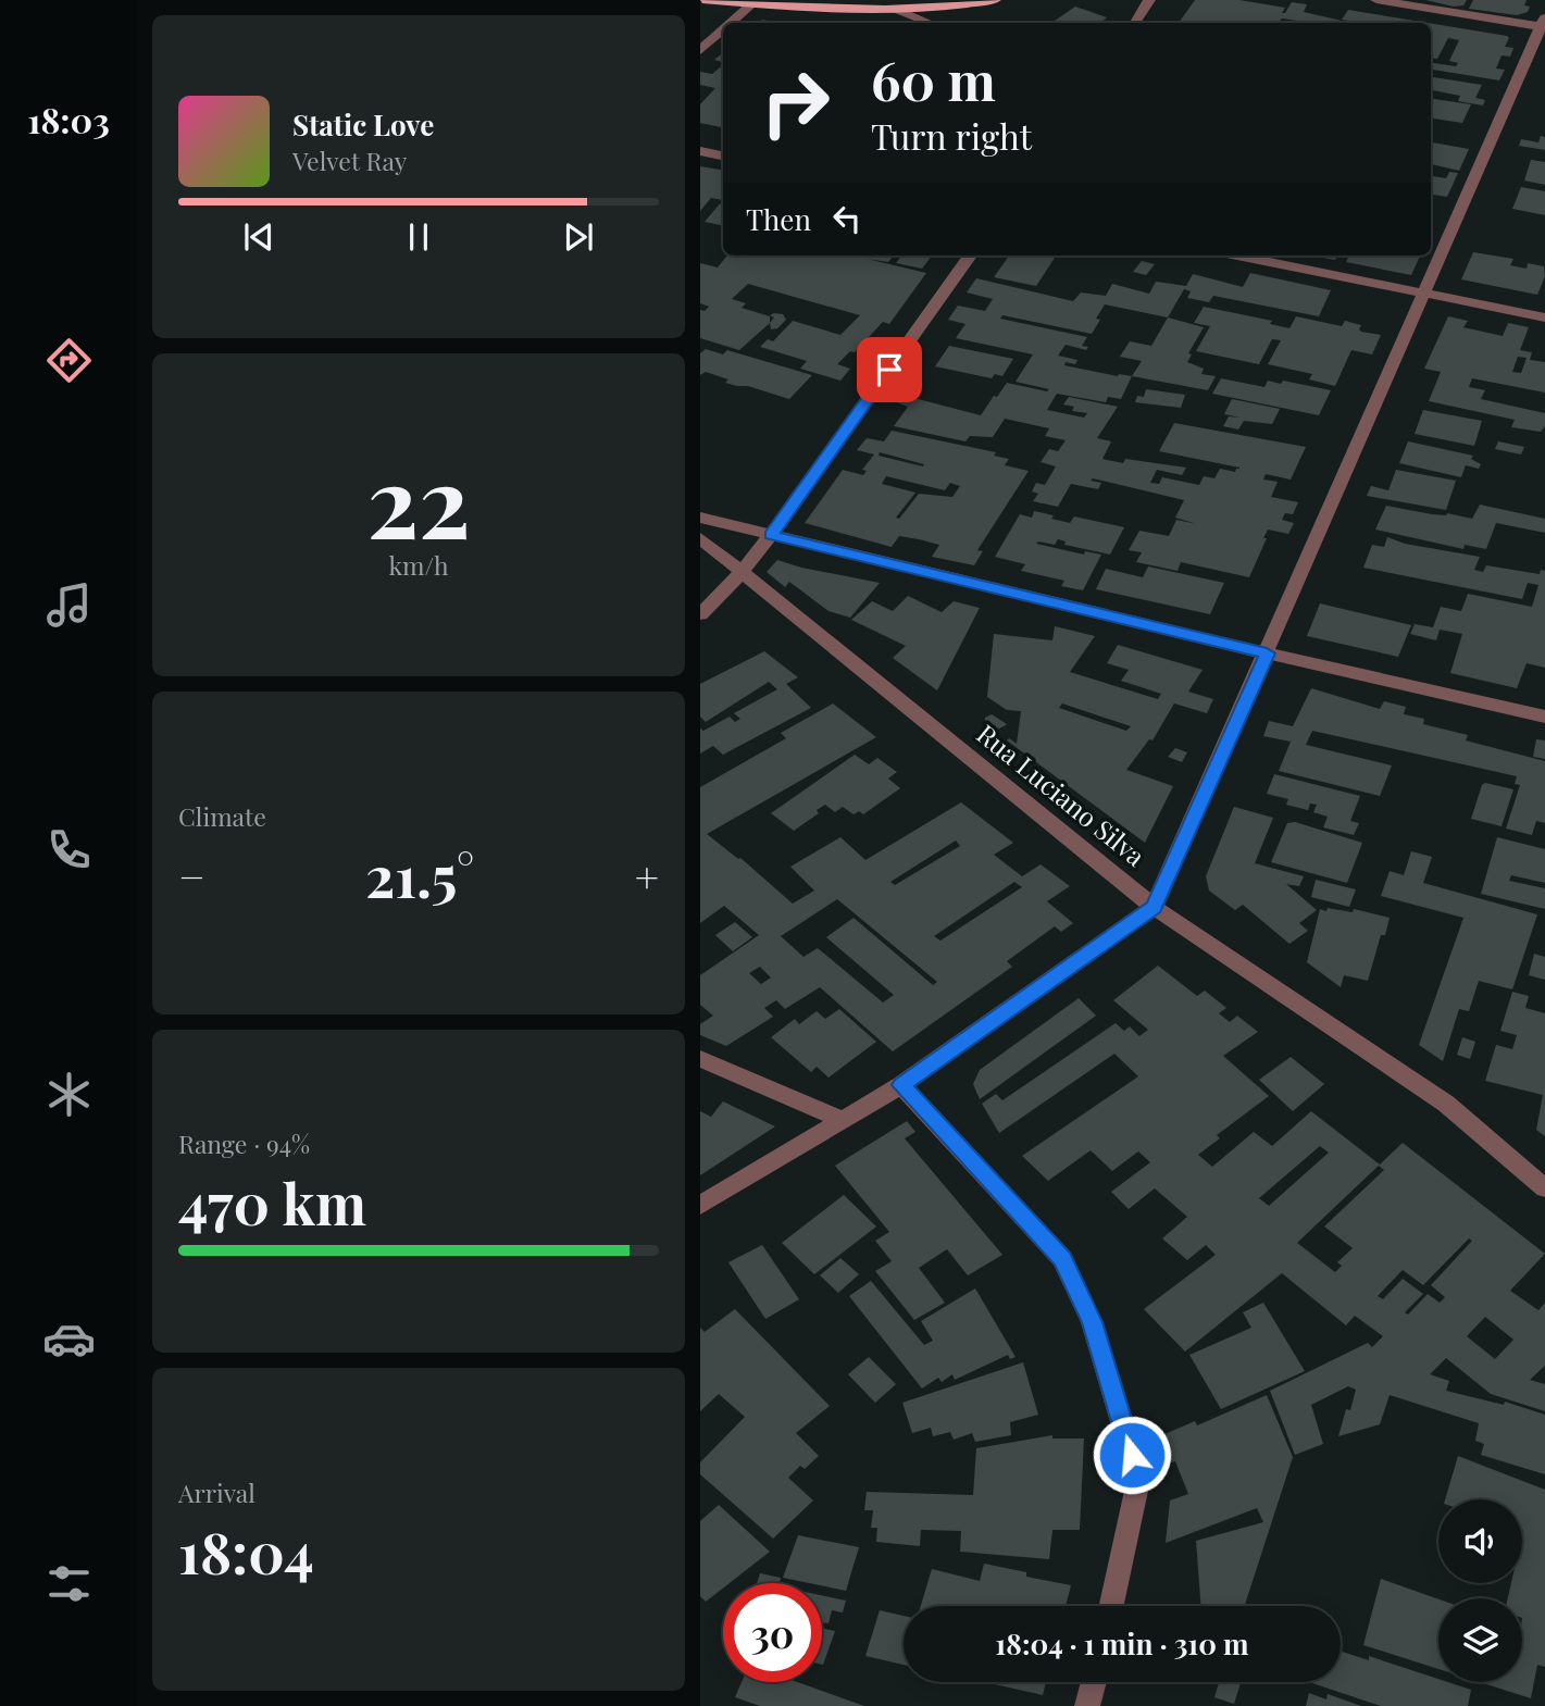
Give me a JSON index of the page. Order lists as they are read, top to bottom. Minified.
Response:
{"streets":{"street":["Rua Luciano Silva"]},"page":{"tabs":"18:03","turn":["60 m","Turn right"],"song":["Static Love","Velvet Ray"],"then":"Then","tile":[["22","km/h"],"Climate",["Range · 94%","470 km"],["Arrival","18:04"]],"heat":["−","21.5°","+"],"limit":"30","trip":"18:04 · 1 min · 310 m"}}
